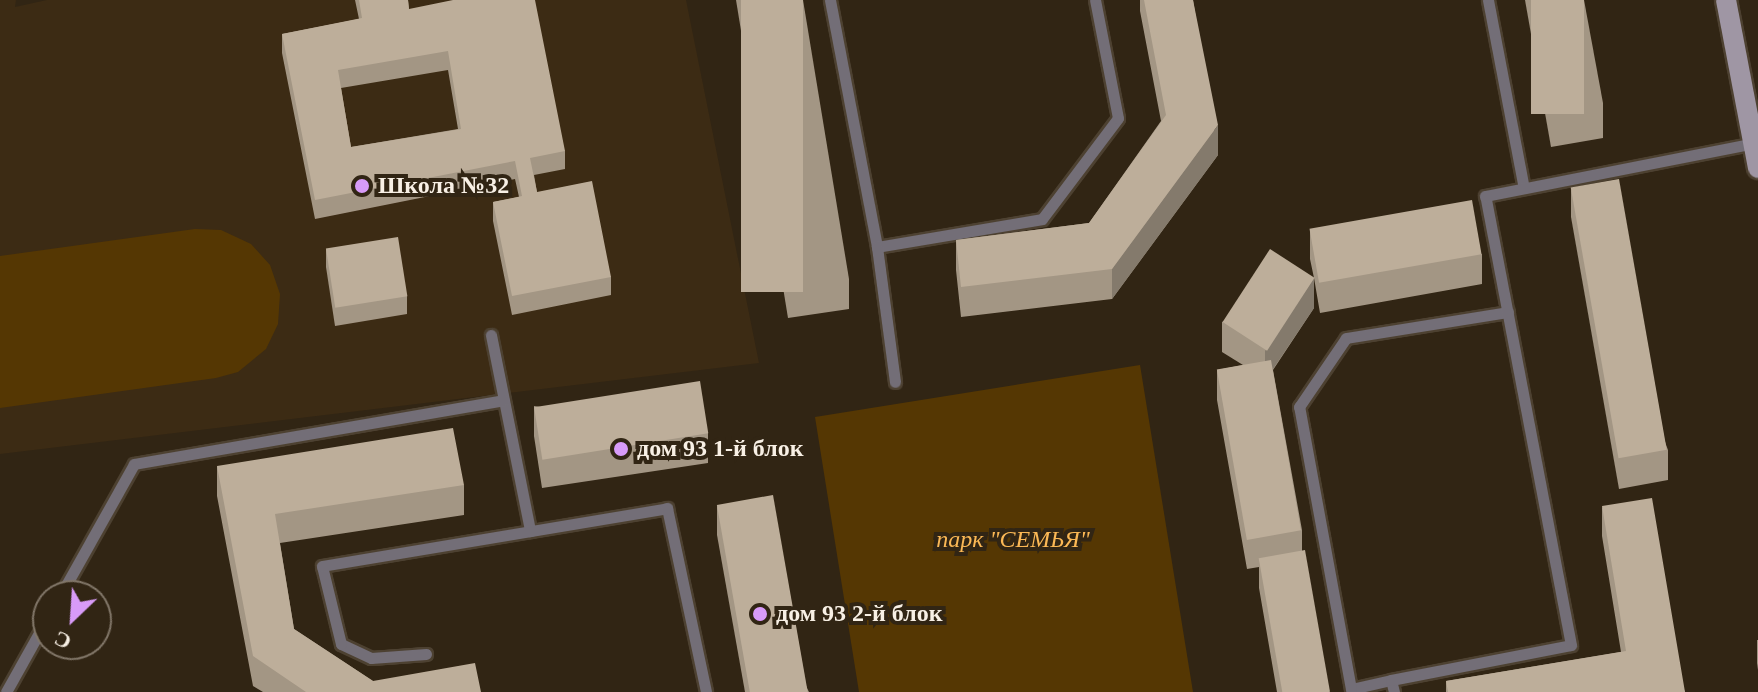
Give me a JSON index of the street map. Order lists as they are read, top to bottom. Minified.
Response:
{"parks":["парк \"СЕМЬЯ\""],"places":["Школа №32","дом 93 1-й блок","дом 93 2-й блок"],"north":"bottom left"}
